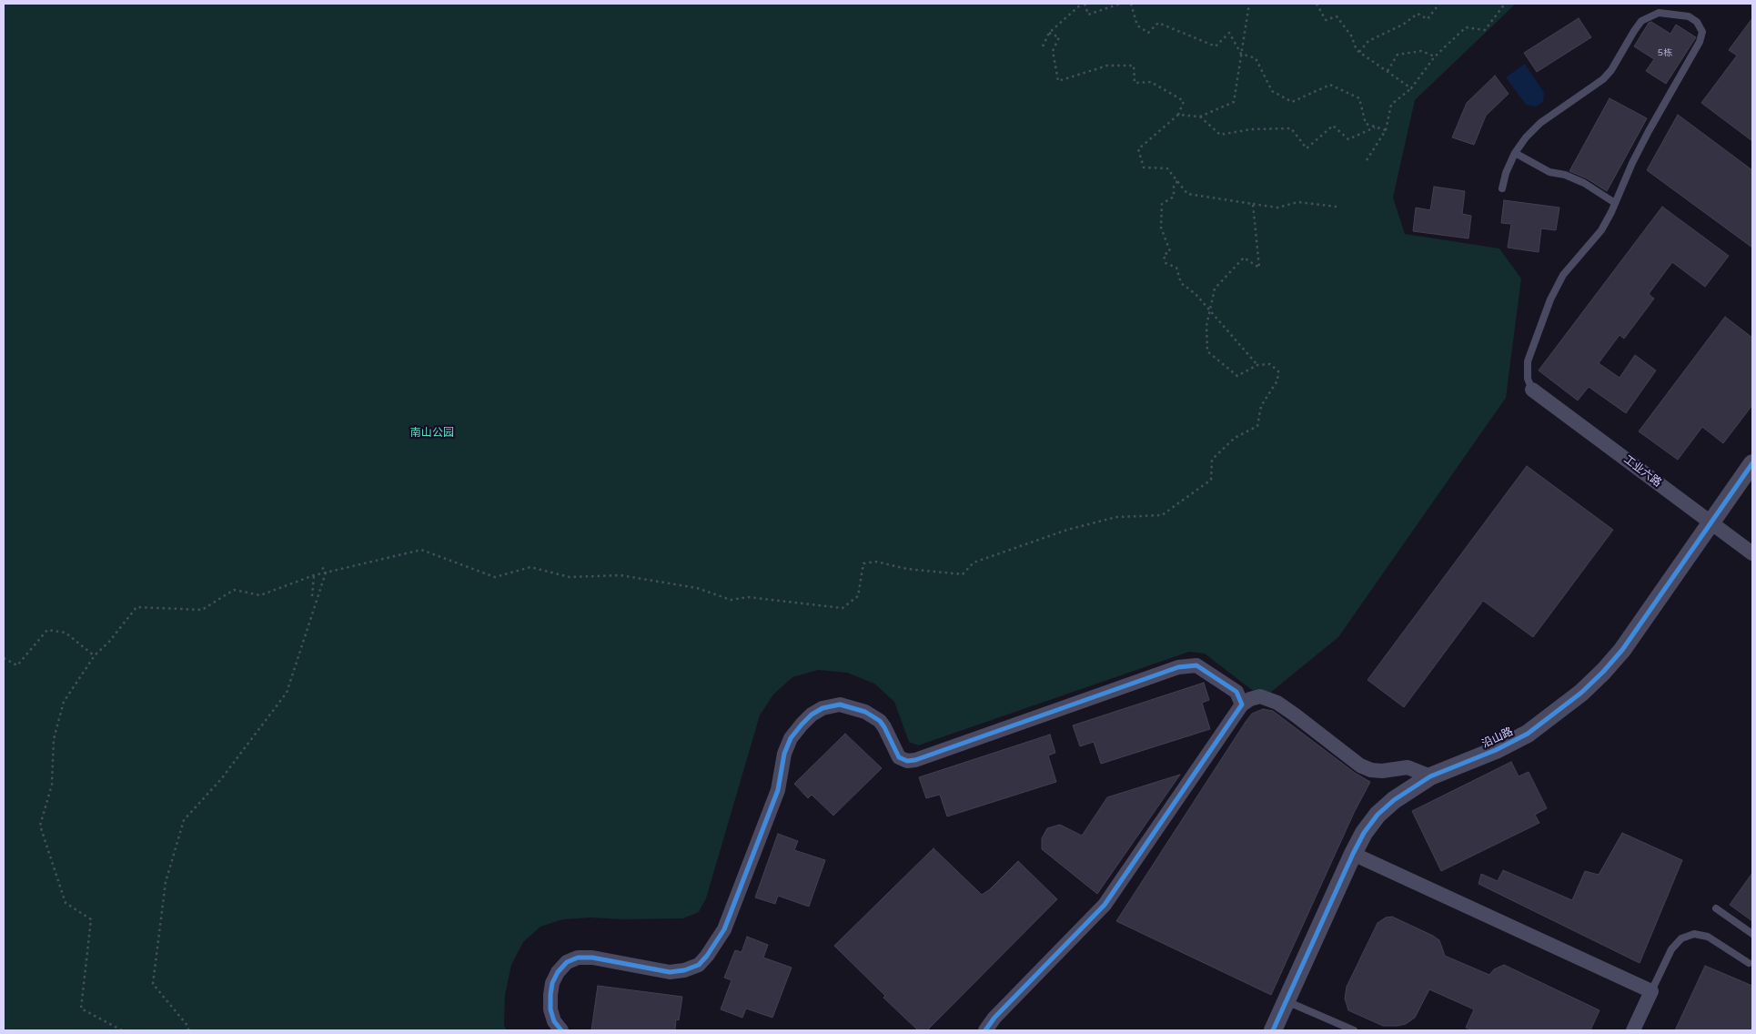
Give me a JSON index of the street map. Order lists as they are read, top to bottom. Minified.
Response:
{"streets":{"street":["工业六路","沿山路"]},"crossings":[["工业六路","沿山路"]],"parks":["南山公园"],"house_numbers":["5栋"]}
